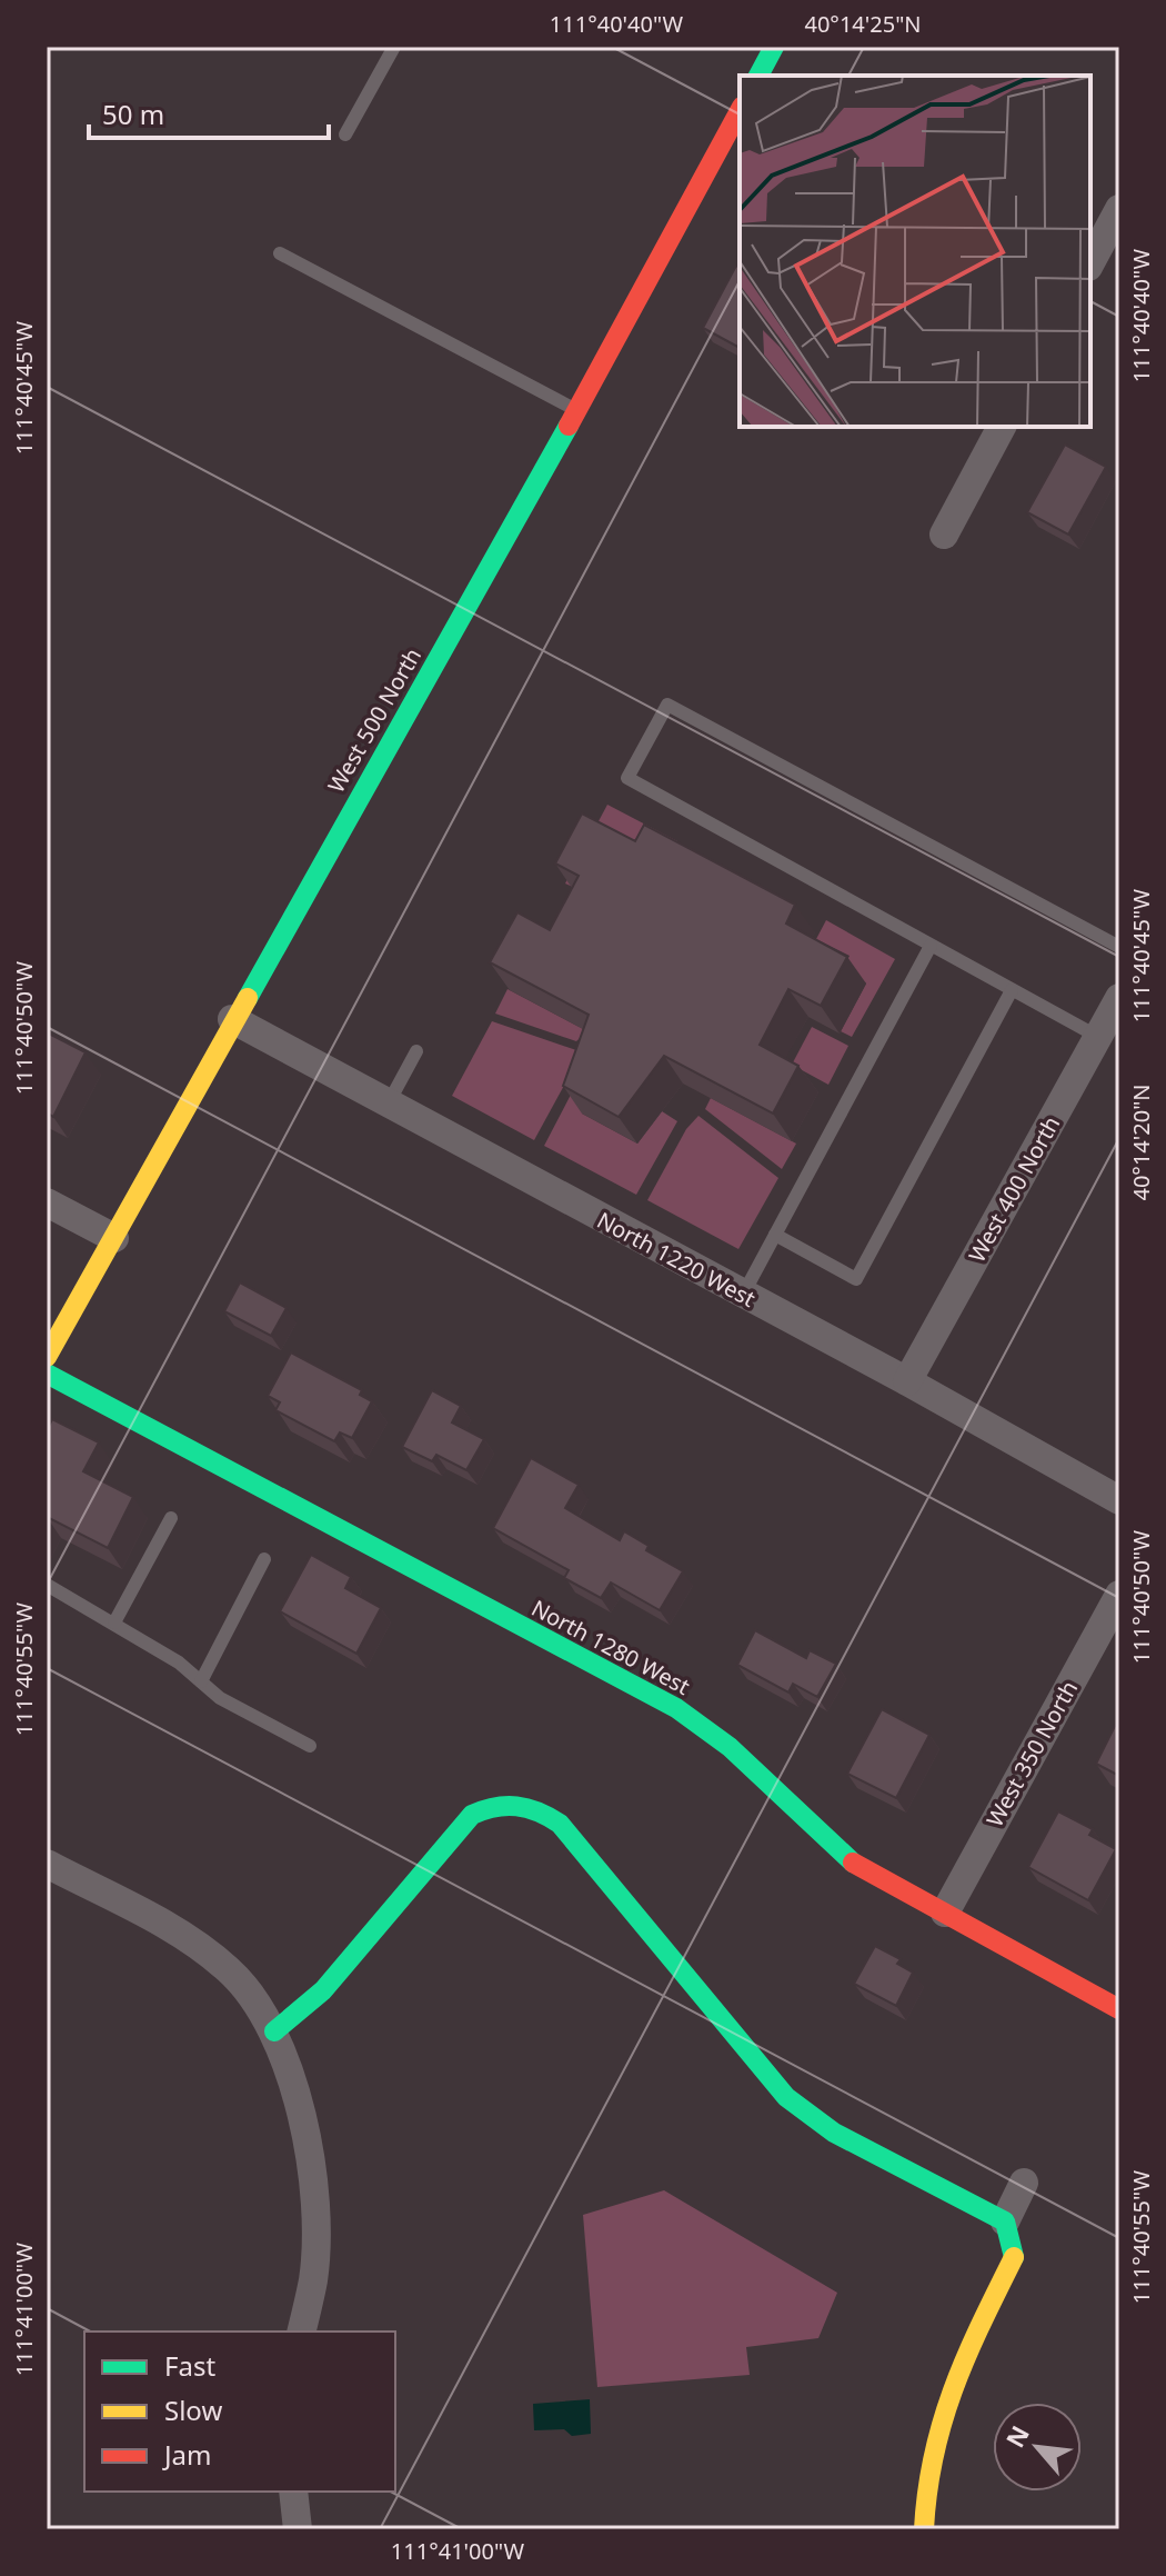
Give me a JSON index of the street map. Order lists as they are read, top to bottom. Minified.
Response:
{"streets":{"street":["West 500 North","West 400 North","North 1220 West","North 1280 West","West 350 North"]},"crossings":[["West 500 North","North 1220 West"],["West 400 North","North 1220 West"],["North 1280 West","West 350 North"]],"legend":["Fast","Slow","Jam"],"scale_bar":"50 m","north":"top left","coordinates":["111°40'40\"W","40°14'25\"N","111°40'45\"W","111°40'50\"W","40°14'20\"N","111°40'55\"W","111°41'00\"W"]}
